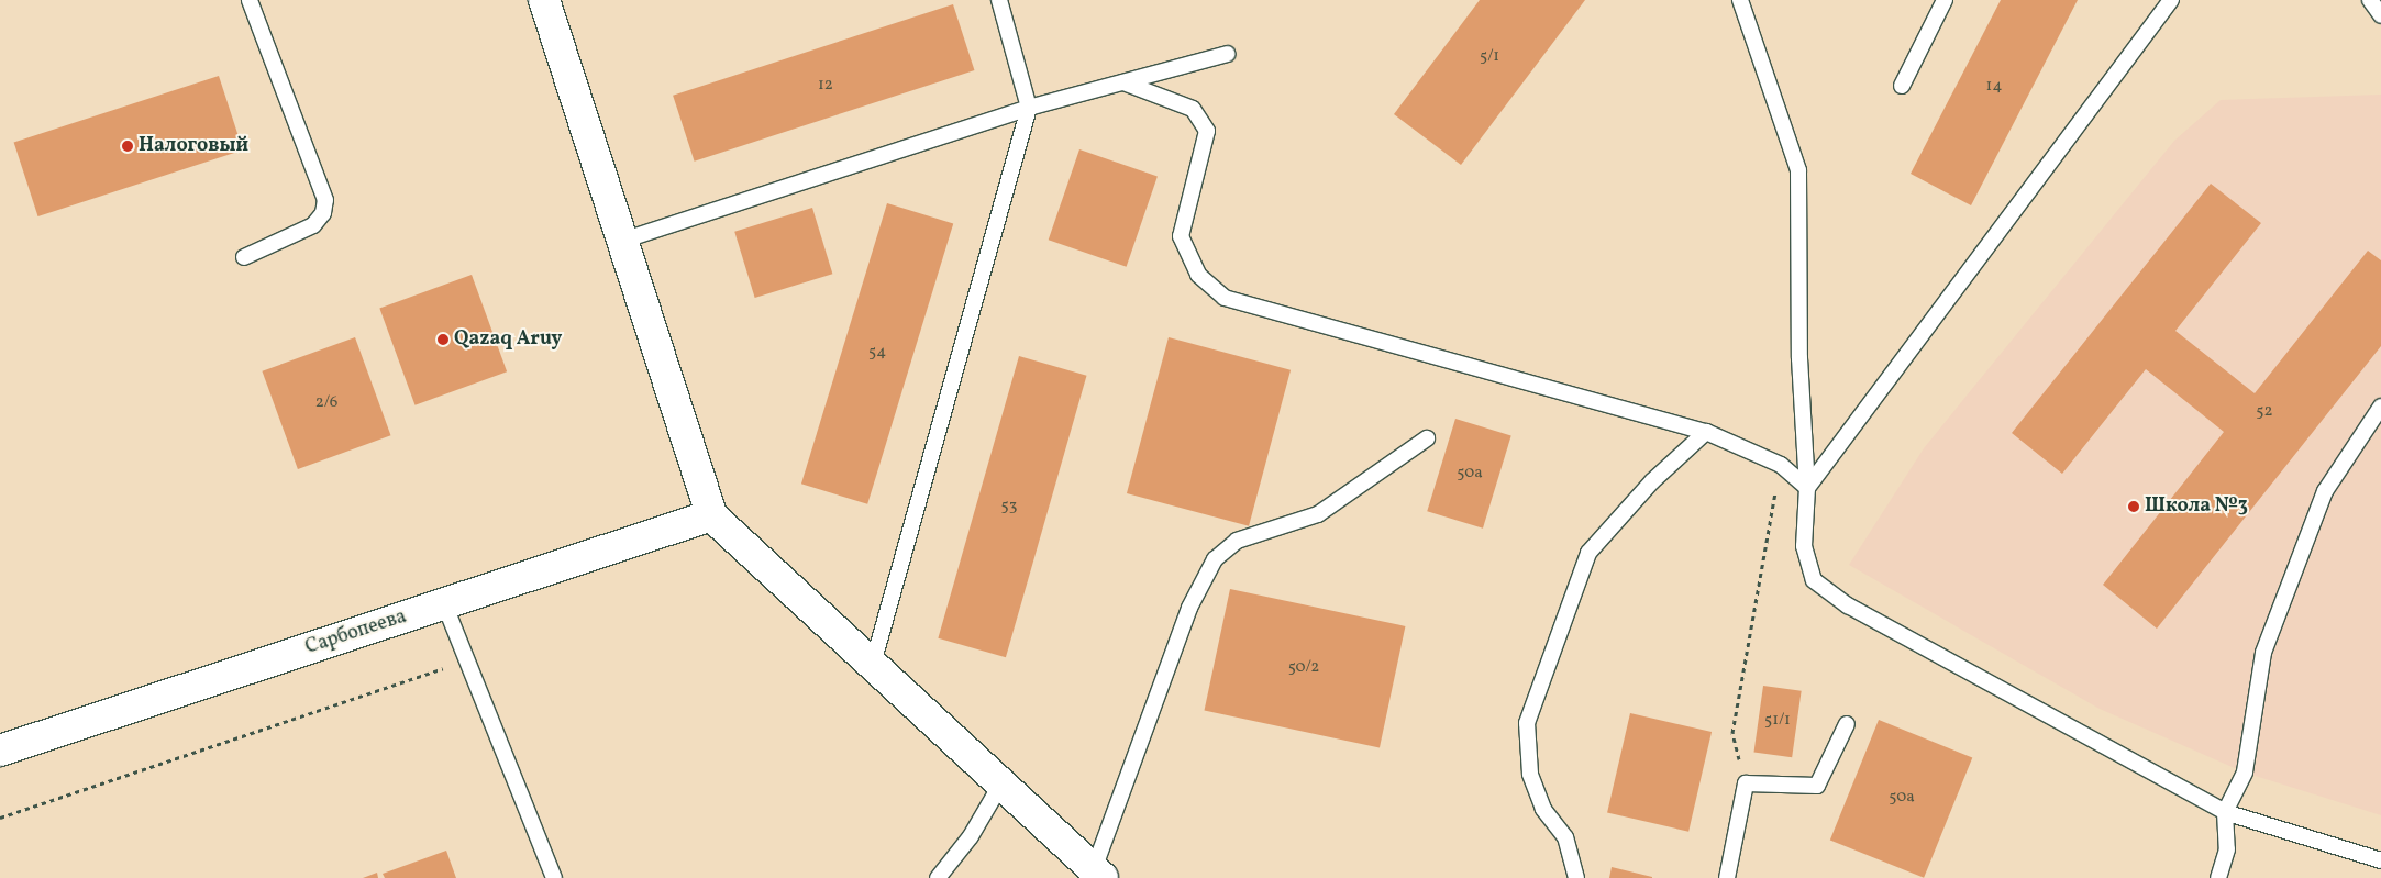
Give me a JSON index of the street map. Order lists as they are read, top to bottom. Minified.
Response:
{"streets":{"street":["Сарбопеева"]},"places":["Налоговый","Qazaq Aruy","Школа №3"],"house_numbers":["5/1","12","14","54","2/6","52","50а","53","50/2","51/1","50а"]}
